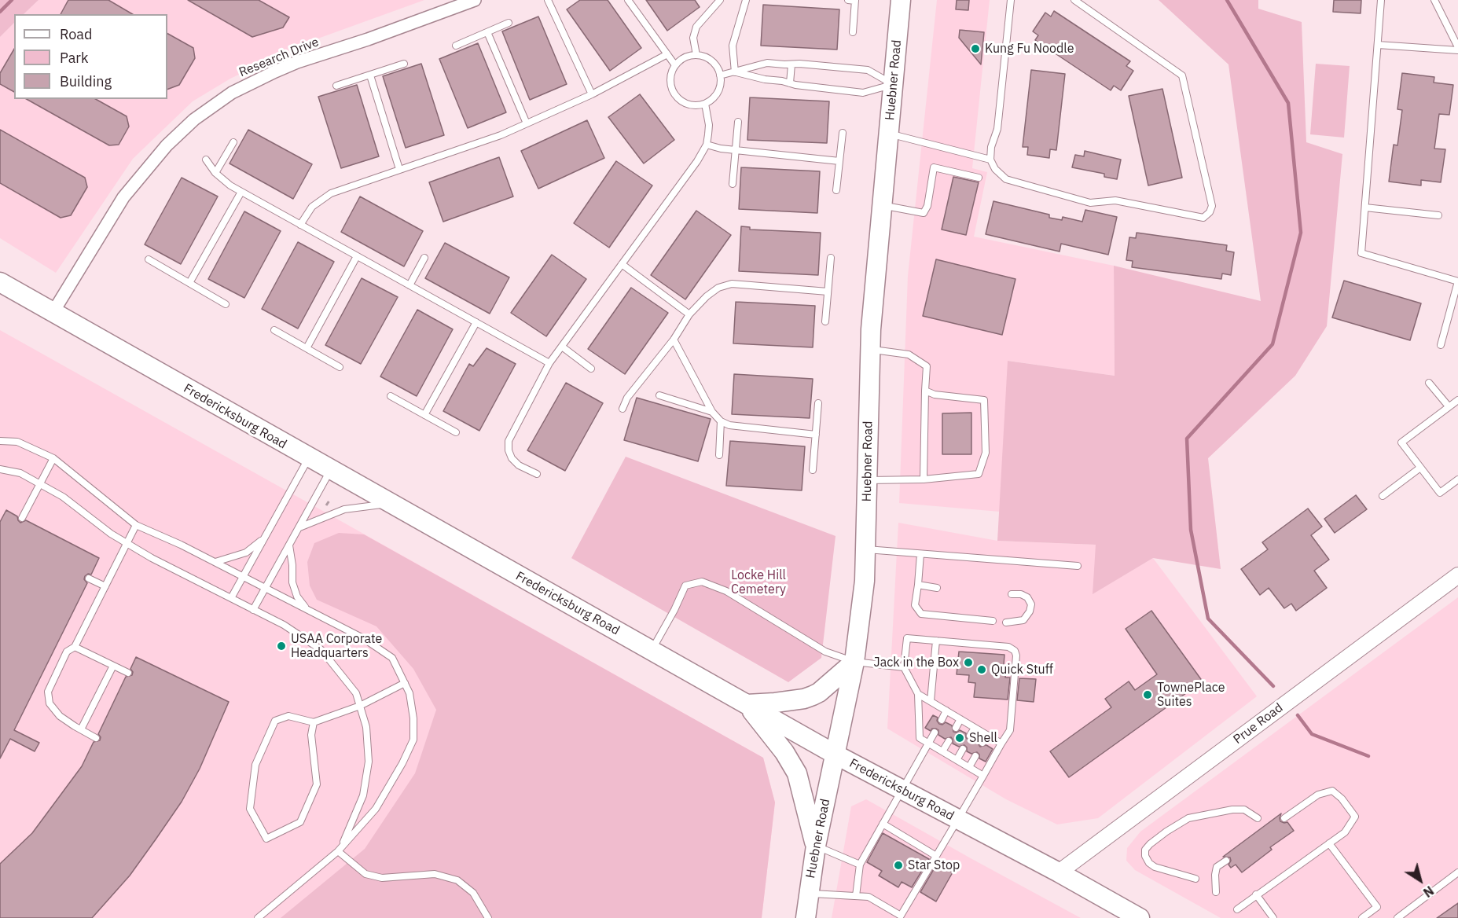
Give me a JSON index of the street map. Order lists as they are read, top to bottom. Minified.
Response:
{"streets":{"main road":["Huebner Road","Fredericksburg Road"],"street":["Research Drive","Prue Road"]},"crossings":[["Research Drive","Fredericksburg Road"],["Huebner Road","Fredericksburg Road"],["Fredericksburg Road","Prue Road"]],"parks":["Locke Hill Cemetery"],"places":["Kung Fu Noodle","USAA Corporate Headquarters","Jack in the Box","Quick Stuff","TownePlace Suites","Shell","Star Stop"],"legend":["Road","Park","Building"],"north":"bottom right"}
